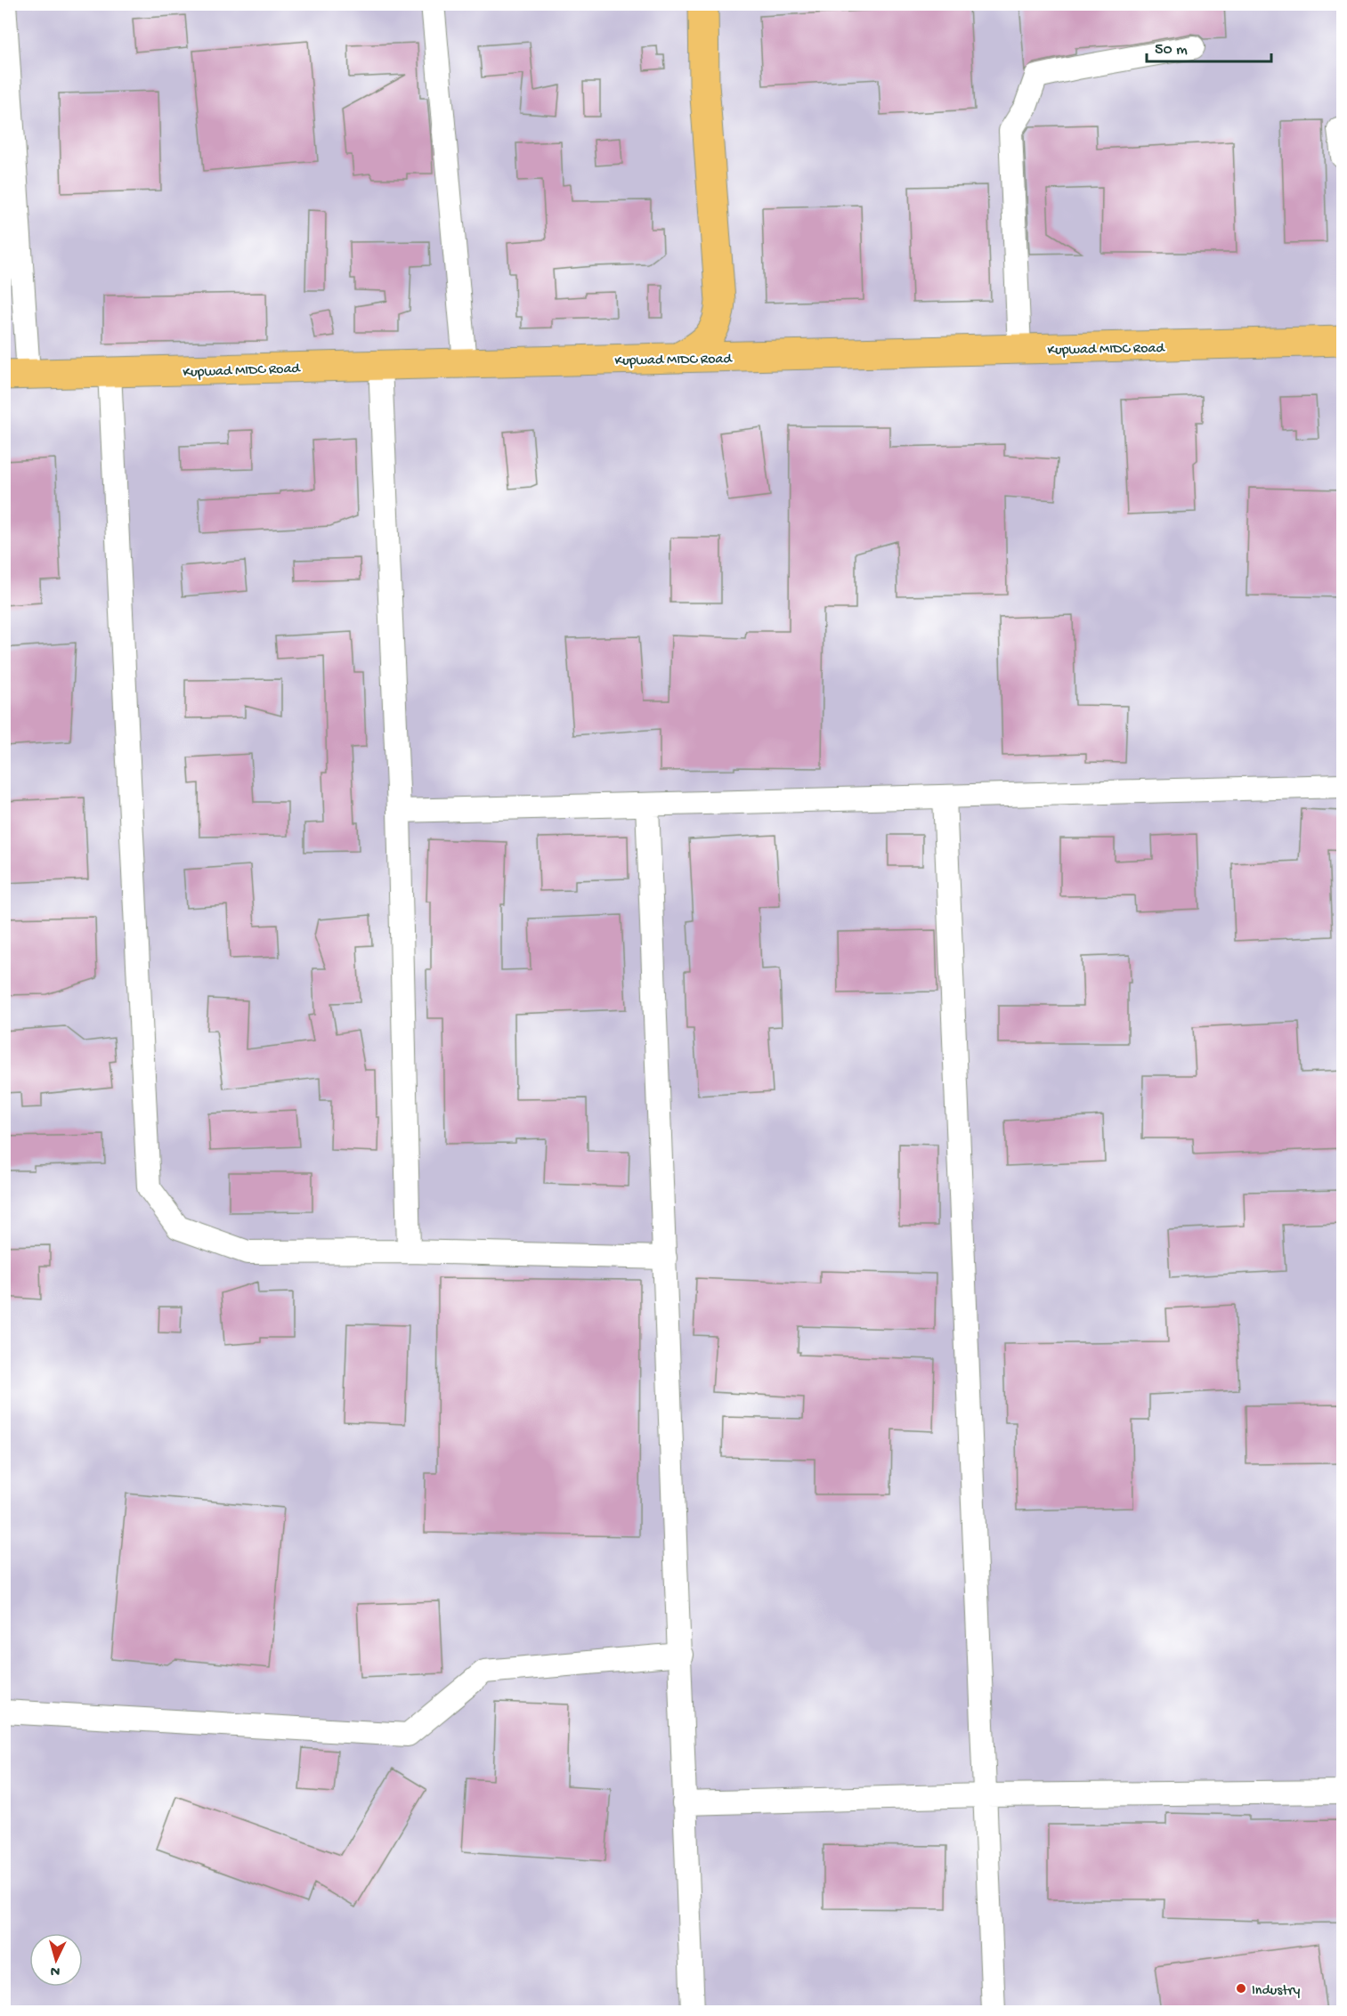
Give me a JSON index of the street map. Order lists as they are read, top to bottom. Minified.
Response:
{"streets":{"main road":["Kupwad MIDC Road"]},"places":["Industry"],"scale_bar":"50 m","north":"bottom"}
